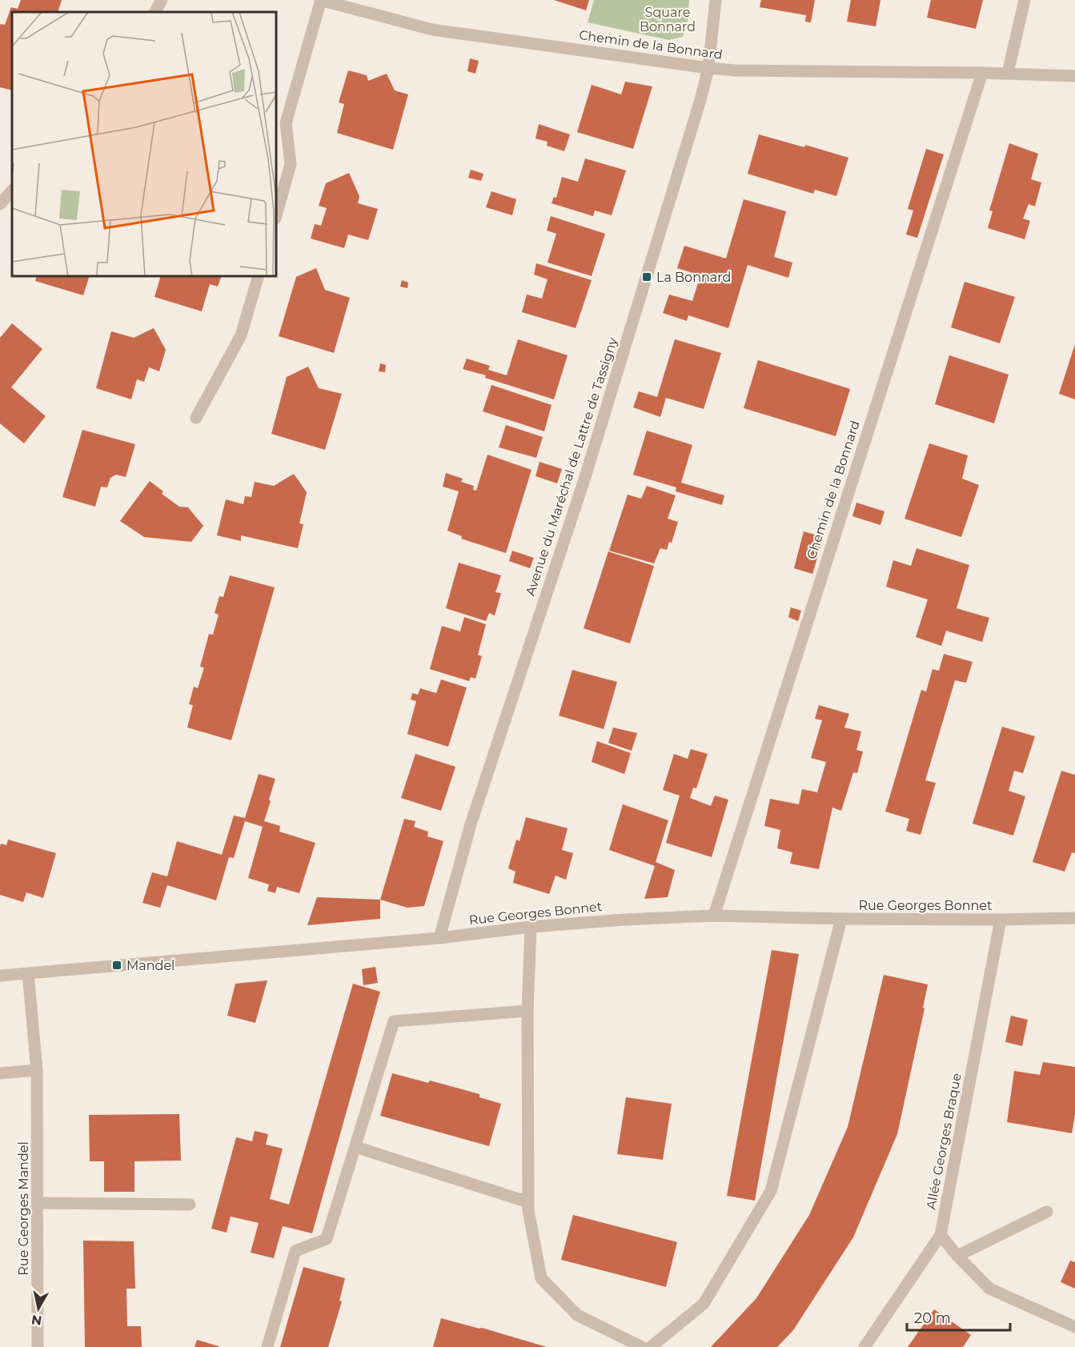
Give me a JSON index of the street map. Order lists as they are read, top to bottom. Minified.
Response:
{"streets":{"street":["Chemin de la Bonnard","Avenue du Maréchal de Lattre de Tassigny","Rue Georges Bonnet","Allée Georges Braque","Rue Georges Mandel"]},"crossings":[["Chemin de la Bonnard","Avenue du Maréchal de Lattre de Tassigny"],["Chemin de la Bonnard","Rue Georges Bonnet"],["Avenue du Maréchal de Lattre de Tassigny","Rue Georges Bonnet"],["Rue Georges Bonnet","Allée Georges Braque"],["Rue Georges Bonnet","Rue Georges Mandel"]],"parks":["Square Bonnard"],"places":{"transit":["La Bonnard","Mandel"]},"scale_bar":"20 m","north":"bottom"}
